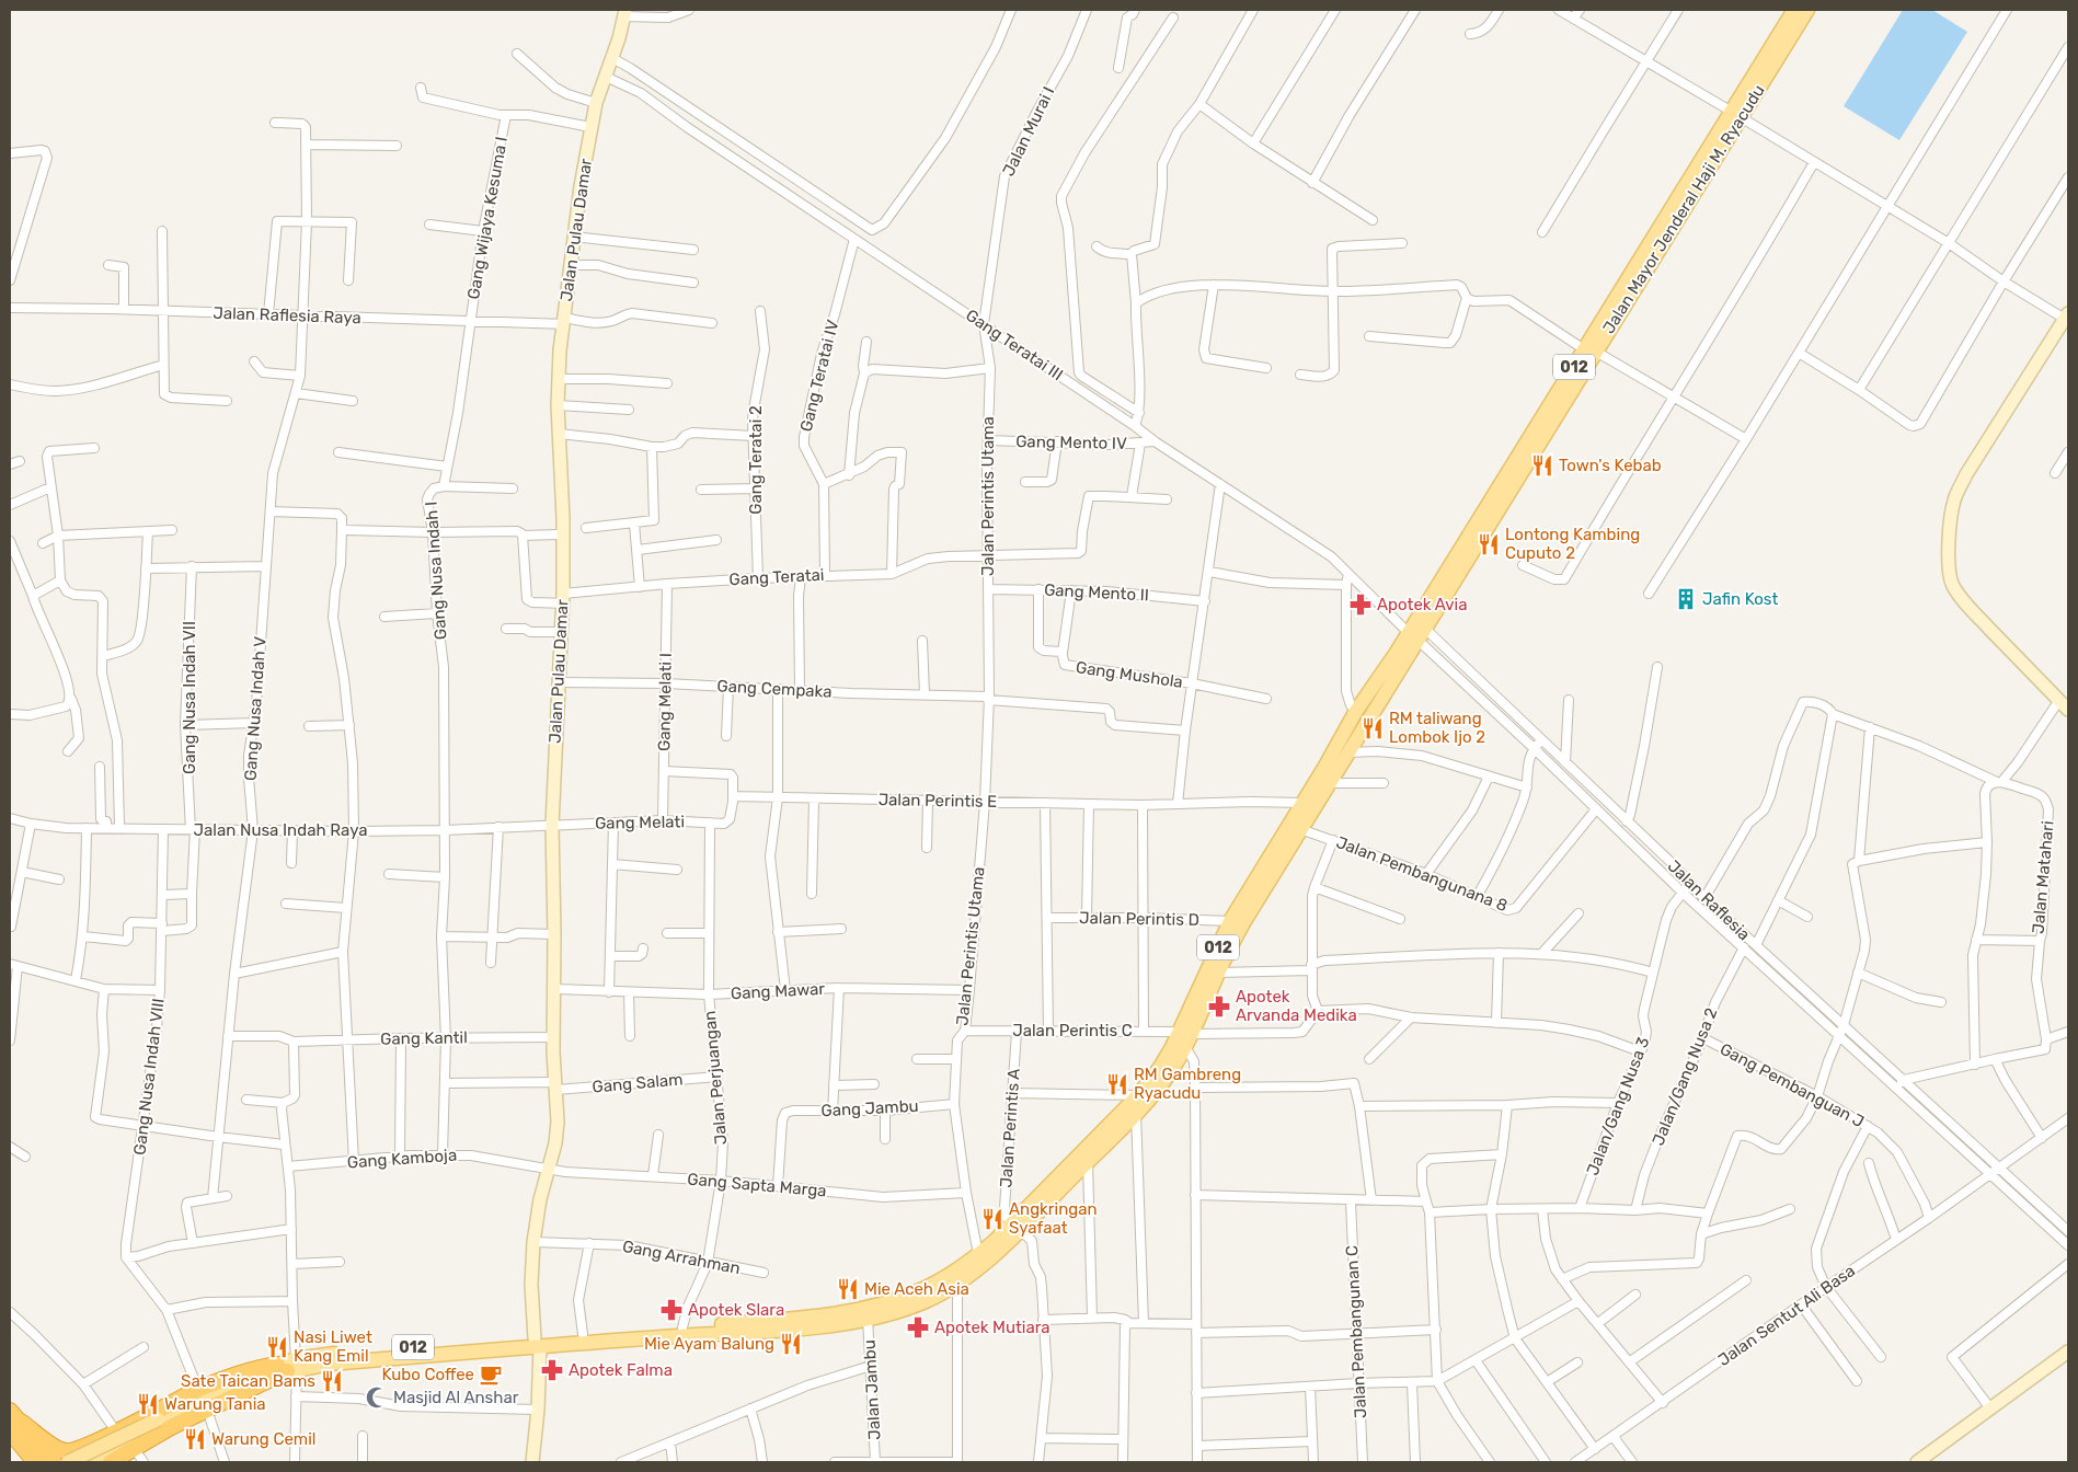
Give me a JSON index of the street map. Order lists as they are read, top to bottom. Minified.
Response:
{"streets":{"main road":["Jalan Mayor Jenderal Haji M. Ryacudu","012"],"street":["Jalan Murai I","Gang Wijaya Kesuma I","Jalan Pulau Damar","Jalan Raflesia Raya","Gang Teratai III","Gang Teratai IV","Gang Mento IV","Gang Teratai 2","Jalan Perintis Utama","Gang Nusa Indah I","Gang Teratai","Gang Mento II","Gang Mushola","Gang Cempaka","Gang Nusa Indah VII","Gang Melati I","Gang Nusa Indah V","Jalan Perintis E","Gang Melati","Jalan Nusa Indah Raya","Jalan Pembangunana 8","Jalan Matahari","Jalan Raflesia","Jalan Perintis D","Gang Mawar","Jalan Perintis C","Gang Kantil","Gang Nusa Indah VIII","Jalan/Gang Nusa 2","Jalan Perjuangan","Gang Salam","Gang Pembanguan J","Jalan/Gang Nusa 3","Gang Jambu","Jalan Perintis A","Gang Kamboja","Gang Sapta Marga","Gang Arrahman","Jalan Sentut Ali Basa","Jalan Pembangunan C","Jalan Jambu"]},"crossings":[["Jalan Murai I","Gang Teratai III"],["Jalan Murai I","Jalan Perintis Utama"],["Jalan Mayor Jenderal Haji M. Ryacudu","Jalan Pulau Damar"],["Jalan Mayor Jenderal Haji M. Ryacudu","Gang Teratai III"],["Jalan Mayor Jenderal Haji M. Ryacudu","Jalan Perintis Utama"],["Jalan Mayor Jenderal Haji M. Ryacudu","Jalan Perintis E"],["Jalan Mayor Jenderal Haji M. Ryacudu","Jalan Pembangunana 8"],["Jalan Mayor Jenderal Haji M. Ryacudu","Jalan Raflesia"],["Jalan Mayor Jenderal Haji M. Ryacudu","Jalan Perintis D"],["Jalan Mayor Jenderal Haji M. Ryacudu","Jalan Perintis C"],["Jalan Mayor Jenderal Haji M. Ryacudu","Jalan Perjuangan"],["Jalan Mayor Jenderal Haji M. Ryacudu","Jalan Perintis A"],["Jalan Mayor Jenderal Haji M. Ryacudu","Jalan Jambu"],["Gang Wijaya Kesuma I","Jalan Raflesia Raya"],["Gang Wijaya Kesuma I","Gang Nusa Indah I"],["Jalan Pulau Damar","Jalan Raflesia Raya"],["Jalan Pulau Damar","Gang Teratai III"],["Jalan Pulau Damar","Gang Teratai"],["Jalan Pulau Damar","Gang Cempaka"],["Jalan Pulau Damar","Gang Melati"],["Jalan Pulau Damar","Jalan Nusa Indah Raya"],["Jalan Pulau Damar","Gang Mawar"],["Jalan Pulau Damar","Gang Kantil"],["Jalan Pulau Damar","Gang Salam"],["Jalan Pulau Damar","Gang Kamboja"],["Jalan Pulau Damar","Gang Sapta Marga"],["Jalan Pulau Damar","Gang Arrahman"],["Jalan Raflesia Raya","Gang Nusa Indah I"],["Jalan Raflesia Raya","Gang Nusa Indah V"],["Gang Teratai III","Gang Teratai IV"],["Gang Teratai III","Gang Mento IV"],["Gang Teratai III","Jalan Perintis Utama"],["Gang Teratai III","Jalan Raflesia"],["Gang Teratai IV","Gang Teratai"],["Gang Mento IV","Jalan Perintis Utama"],["Gang Teratai 2","Gang Teratai"],["Jalan Perintis Utama","Gang Teratai"],["Jalan Perintis Utama","Gang Mento II"],["Jalan Perintis Utama","Gang Cempaka"],["Jalan Perintis Utama","Jalan Perintis E"],["Jalan Perintis Utama","Gang Mawar"],["Jalan Perintis Utama","Jalan Perintis C"],["Jalan Perintis Utama","Gang Jambu"],["Jalan Perintis Utama","Gang Sapta Marga"],["Gang Nusa Indah I","Jalan Nusa Indah Raya"],["Gang Nusa Indah I","Gang Kantil"],["Gang Nusa Indah I","Gang Salam"],["Gang Nusa Indah I","Gang Kamboja"],["Gang Teratai","Gang Melati I"],["Gang Mento II","Gang Mushola"],["Gang Cempaka","Gang Melati I"],["Gang Nusa Indah VII","Jalan Nusa Indah Raya"],["Gang Melati I","Gang Melati"],["Gang Nusa Indah V","Jalan Nusa Indah Raya"],["Gang Nusa Indah V","Gang Kantil"],["Jalan Perintis E","Gang Melati"],["Gang Melati","Jalan Nusa Indah Raya"],["Gang Melati","Jalan Perjuangan"],["Jalan Nusa Indah Raya","Gang Nusa Indah VIII"],["Jalan Pembangunana 8","Jalan Raflesia"],["Jalan Matahari","Jalan Raflesia"],["Jalan Raflesia","Jalan/Gang Nusa 2"],["Jalan Raflesia","Jalan/Gang Nusa 3"],["Jalan Raflesia","Jalan Sentut Ali Basa"],["Gang Mawar","Jalan Perjuangan"],["Jalan Perintis C","Jalan Perintis A"],["Jalan/Gang Nusa 2","Gang Pembanguan J"],["Jalan Perjuangan","Gang Salam"],["Jalan Perjuangan","Gang Sapta Marga"],["Jalan Perjuangan","Gang Arrahman"],["Gang Pembanguan J","Jalan Sentut Ali Basa"],["Gang Jambu","Gang Sapta Marga"],["Gang Kamboja","Gang Sapta Marga"]],"places":{"restaurant":["Town's Kebab","Lontong Kambing Cuputo 2","RM taliwang Lombok Ijo 2","RM Gambreng Ryacudu","Angkringan Syafaat","Mie Aceh Asia","Mie Ayam Balung","Nasi Liwet Kang Emil","Sate Taican Bams","Warung Tania","Warung Cemil"],"building":["Jafin Kost"],"pharmacy":["Apotek Avia","Apotek Arvanda Medika","Apotek Slara","Apotek Mutiara","Apotek Falma"],"cafe":["Kubo Coffee"],"mosque":["Masjid Al Anshar"]}}
